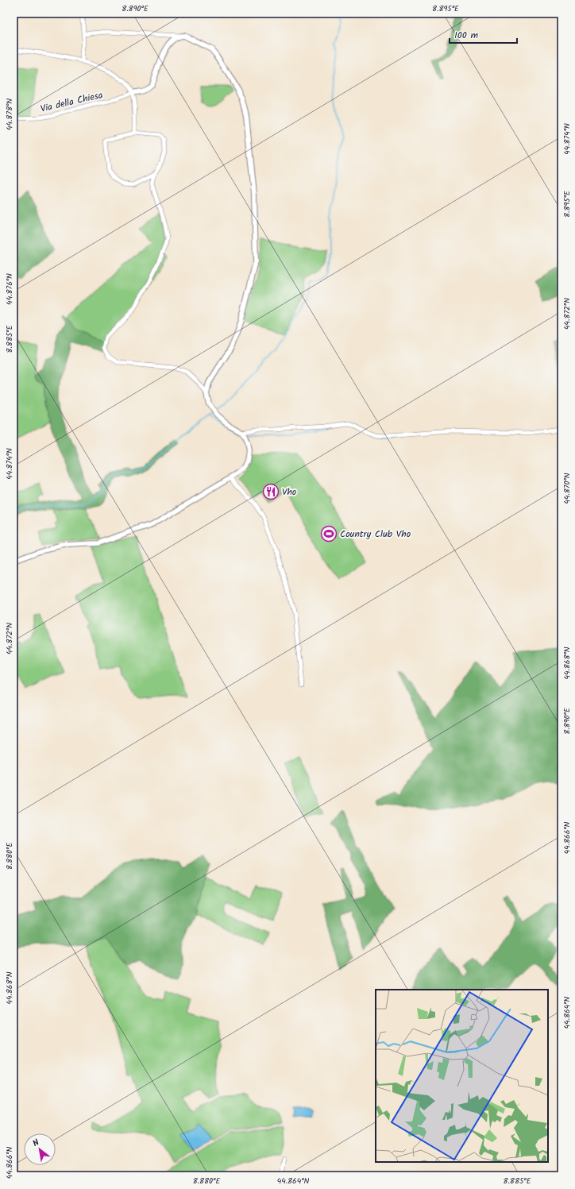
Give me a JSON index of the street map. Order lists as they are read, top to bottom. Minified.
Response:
{"streets":{"street":["Via della Chiesa"]},"places":{"restaurant":["Vho"],"sports":["Country Club Vho"]},"scale_bar":"100 m","north":"top left","coordinates":["8.890°E","8.895°E","44.878°N","44.874°N","44.876°N","44.872°N","8.885°E","44.870°N","44.868°N","44.866°N","8.880°E","44.864°N"]}
